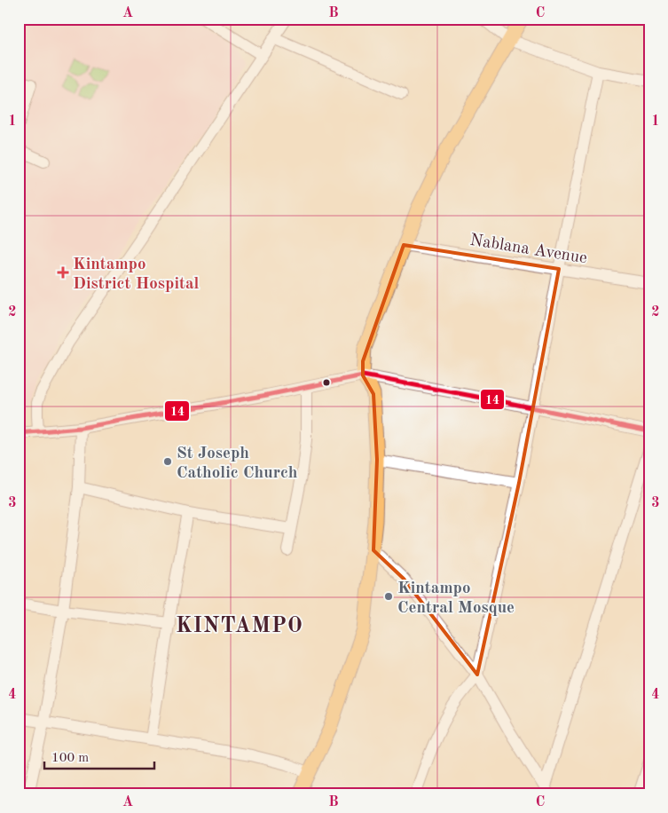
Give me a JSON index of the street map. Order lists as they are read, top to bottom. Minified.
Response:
{"streets":{"street":["Nablana Avenue"]},"districts":["KINTAMPO"],"places":{"health":["Kintampo District Hospital"],"other":["St Joseph Catholic Church","Kintampo Central Mosque"]},"lines":["transit line 14"],"scale_bar":"100 m","grid":{"columns":["A","B","C"],"rows":["1","2","3","4"]}}
